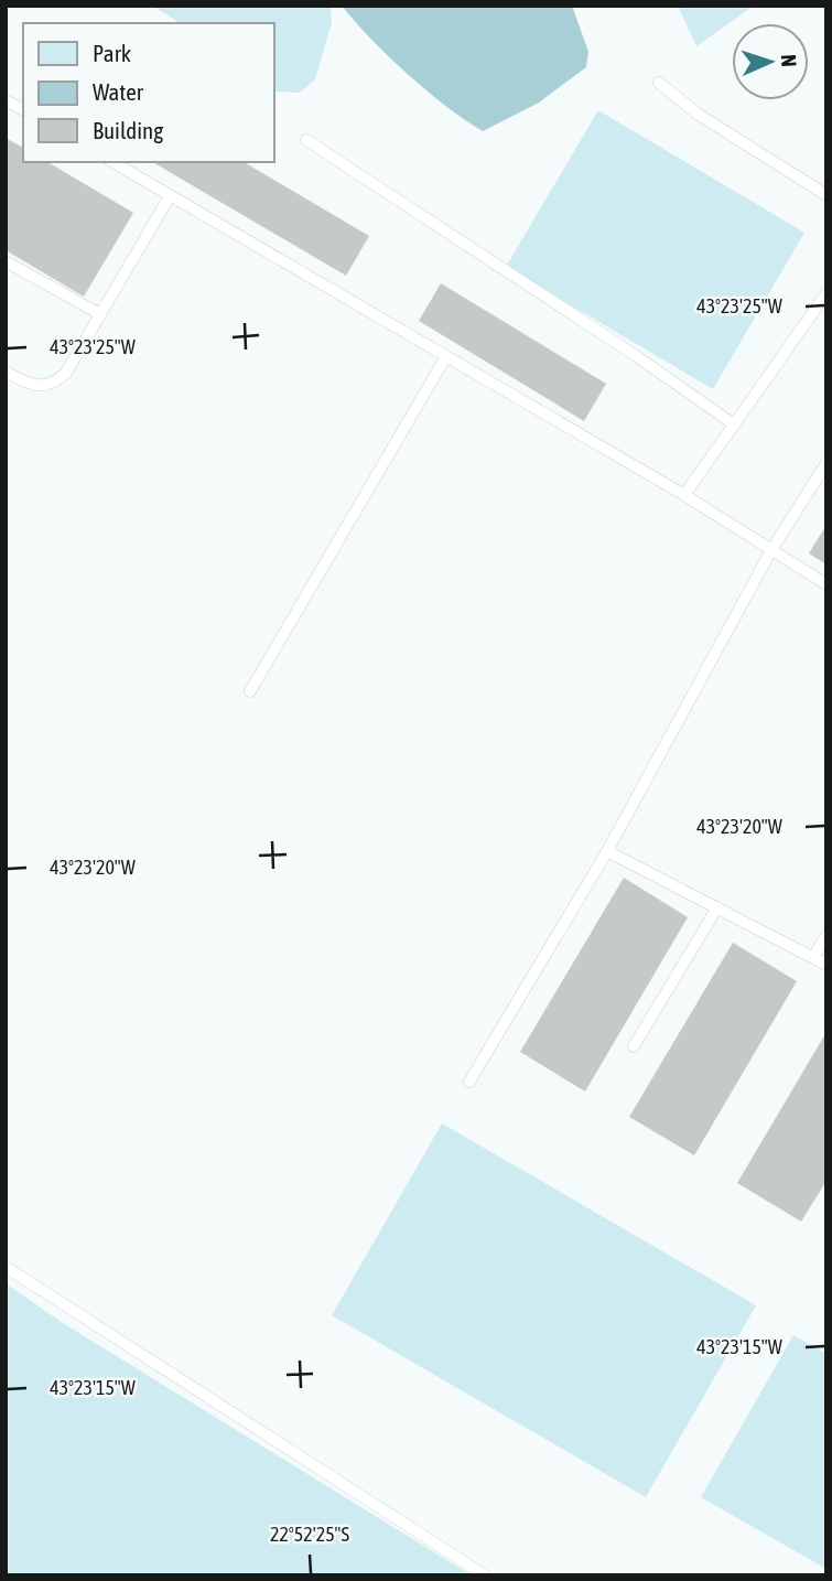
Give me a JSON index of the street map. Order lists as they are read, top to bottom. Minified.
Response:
{"legend":["Park","Water","Building"],"north":"right","coordinates":["43°23'25\"W","43°23'20\"W","43°23'15\"W","22°52'25\"S"]}
